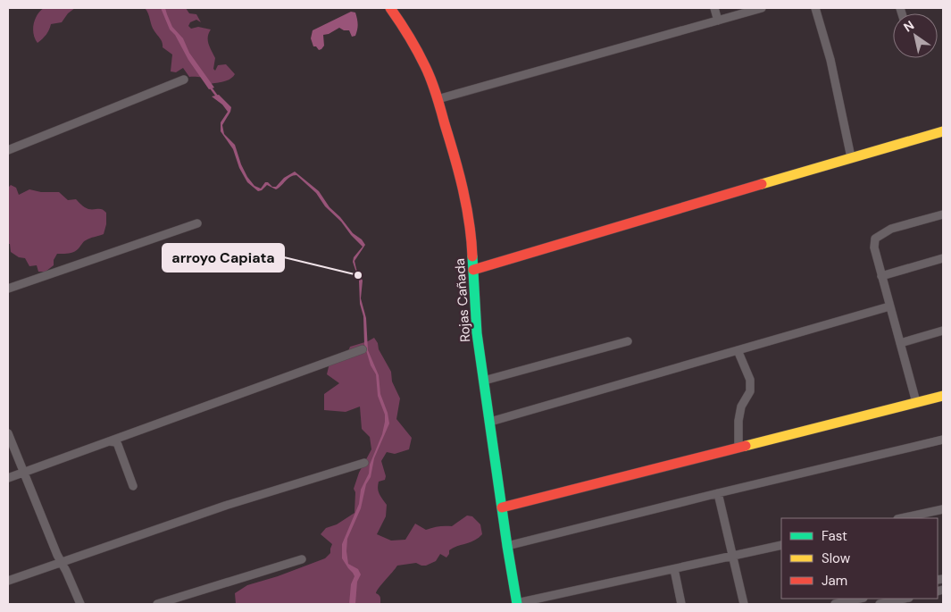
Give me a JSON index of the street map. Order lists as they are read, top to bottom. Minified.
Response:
{"streets":{"street":["Rojas Cañada"]},"places":["arroyo Capiata"],"legend":["Fast","Slow","Jam"],"north":"top left"}
